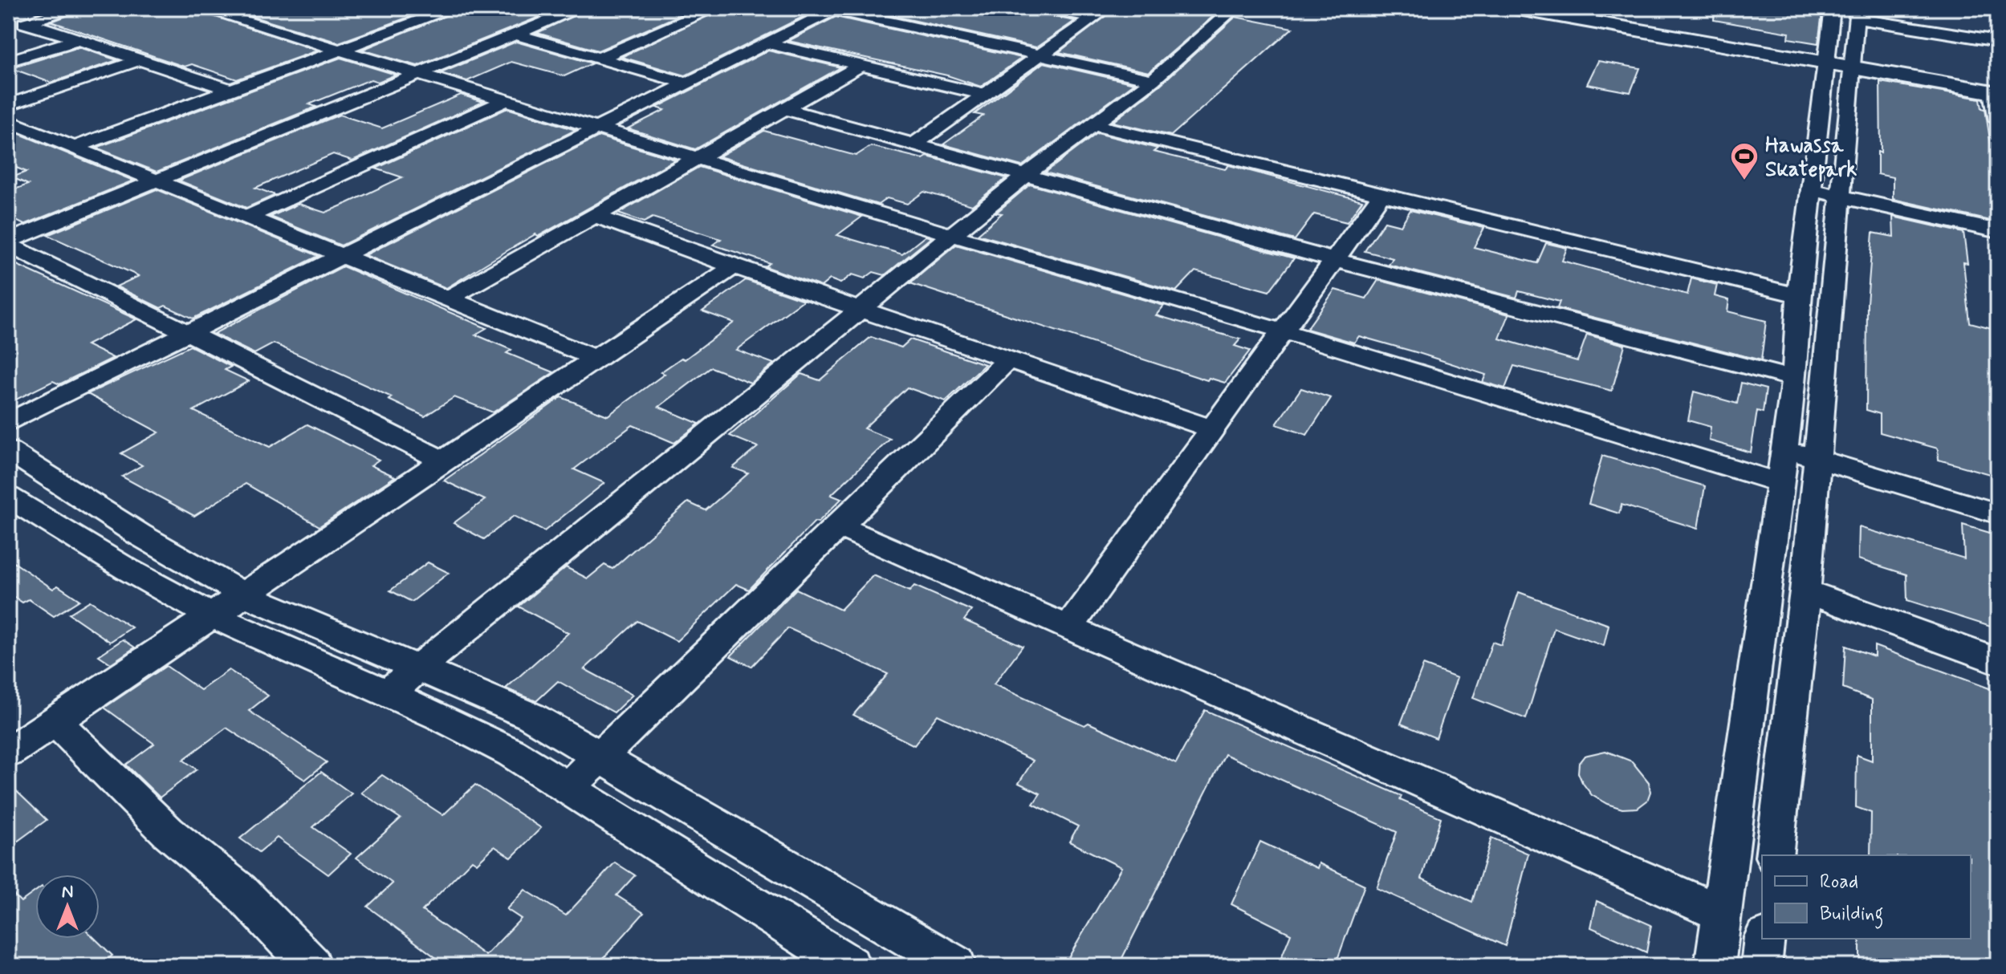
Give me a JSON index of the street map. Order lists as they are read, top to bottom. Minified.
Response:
{"places":{"sports":["Hawassa Skatepark"]},"legend":["Road","Building"],"north":"top"}
